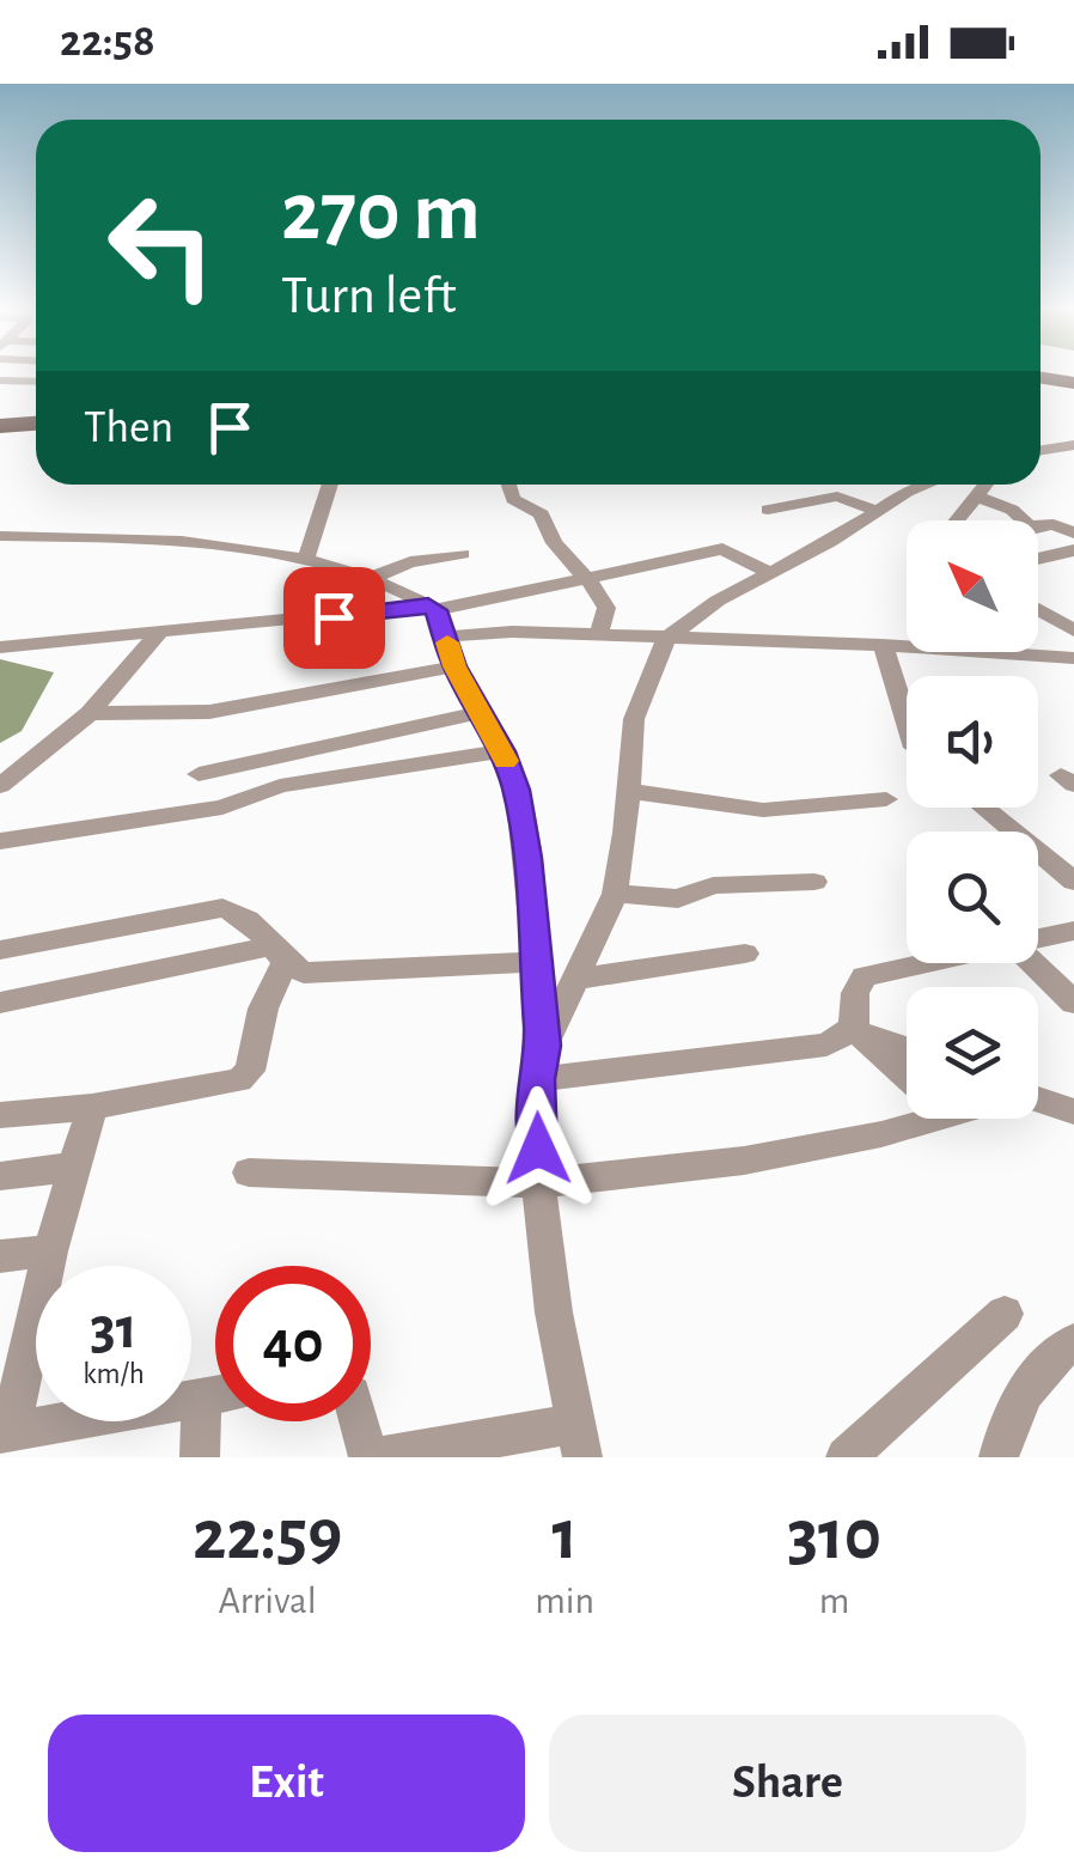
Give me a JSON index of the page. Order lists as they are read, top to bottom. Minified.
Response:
{"north":"top left","page":{"status":"22:58","turn":["270 m","Turn left"],"then":"Then","speed":"31 km/h","limit":"40","eta":["22:59","Arrival","1","min","310","m"],"buttons":["Exit","Share"]}}
